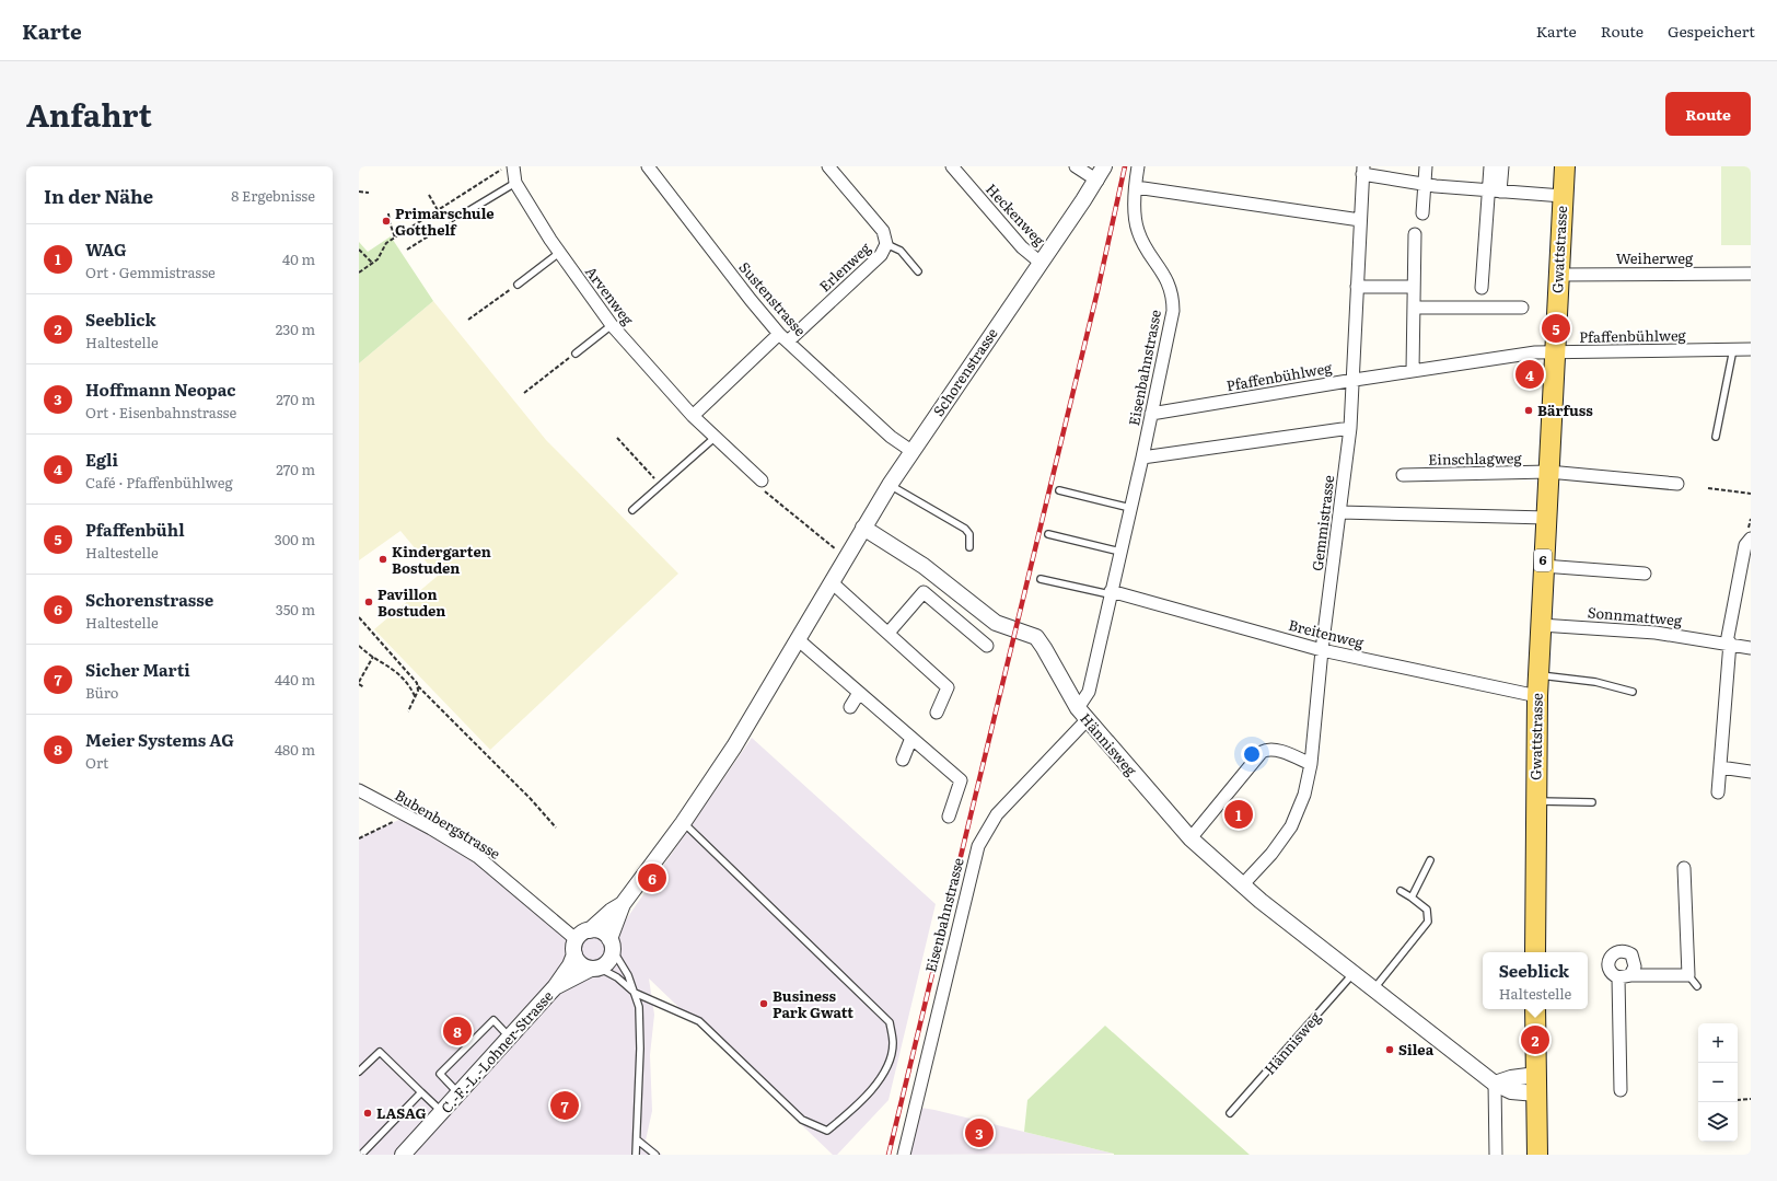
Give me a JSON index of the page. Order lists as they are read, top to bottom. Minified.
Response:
{"streets":{"main road":["Gwattstrasse","6"],"street":["Heckenweg","Weiherweg","Erlenweg","Arvenweg","Sustenstrasse","Pfaffenbühlweg","Eisenbahnstrasse","Schorenstrasse","Einschlagweg","Gemmistrasse","Sonnmattweg","Breitenweg","Hännisweg","Bubenbergstrasse","C.-F.-L.-Lohner-Strasse"]},"crossings":[["Heckenweg","Schorenstrasse"],["Gwattstrasse","Weiherweg"],["Gwattstrasse","Pfaffenbühlweg"],["Gwattstrasse","Einschlagweg"],["Gwattstrasse","Sonnmattweg"],["Gwattstrasse","Breitenweg"],["Erlenweg","Sustenstrasse"],["Sustenstrasse","Schorenstrasse"],["Pfaffenbühlweg","Eisenbahnstrasse"],["Pfaffenbühlweg","Gemmistrasse"],["Eisenbahnstrasse","Breitenweg"],["Eisenbahnstrasse","Hännisweg"],["Schorenstrasse","Hännisweg"],["Schorenstrasse","Bubenbergstrasse"],["Schorenstrasse","C.-F.-L.-Lohner-Strasse"],["Gemmistrasse","Breitenweg"],["Gemmistrasse","Hännisweg"],["Bubenbergstrasse","C.-F.-L.-Lohner-Strasse"]],"places":["Primarschule Gotthelf","Bärfuss","Kindergarten Bostuden","Pavillon Bostuden","Business Park Gwatt","Silea","LASAG"],"page":{"header":"Karte","nav":["Karte","Route","Gespeichert"],"title":"Anfahrt","buttons":"Route","heading":["In der Nähe","8 Ergebnisse"],"list":[{"mark":"1","name":"WAG","note":"Ort · Gemmistrasse","value":"40 m"},{"mark":"2","name":"Seeblick","note":"Haltestelle","value":"230 m"},{"mark":"3","name":"Hoffmann Neopac","note":"Ort · Eisenbahnstrasse","value":"270 m"},{"mark":"4","name":"Egli","note":"Café · Pfaffenbühlweg","value":"270 m"},{"mark":"5","name":"Pfaffenbühl","note":"Haltestelle","value":"300 m"},{"mark":"6","name":"Schorenstrasse","note":"Haltestelle","value":"350 m"},{"mark":"7","name":"Sicher Marti","note":"Büro","value":"440 m"},{"mark":"8","name":"Meier Systems AG","note":"Ort","value":"480 m"}],"pins":["5","4","1","6","8","2","7","3"],"popup":["Seeblick","Haltestelle"],"map_buttons":["+","−"]}}
